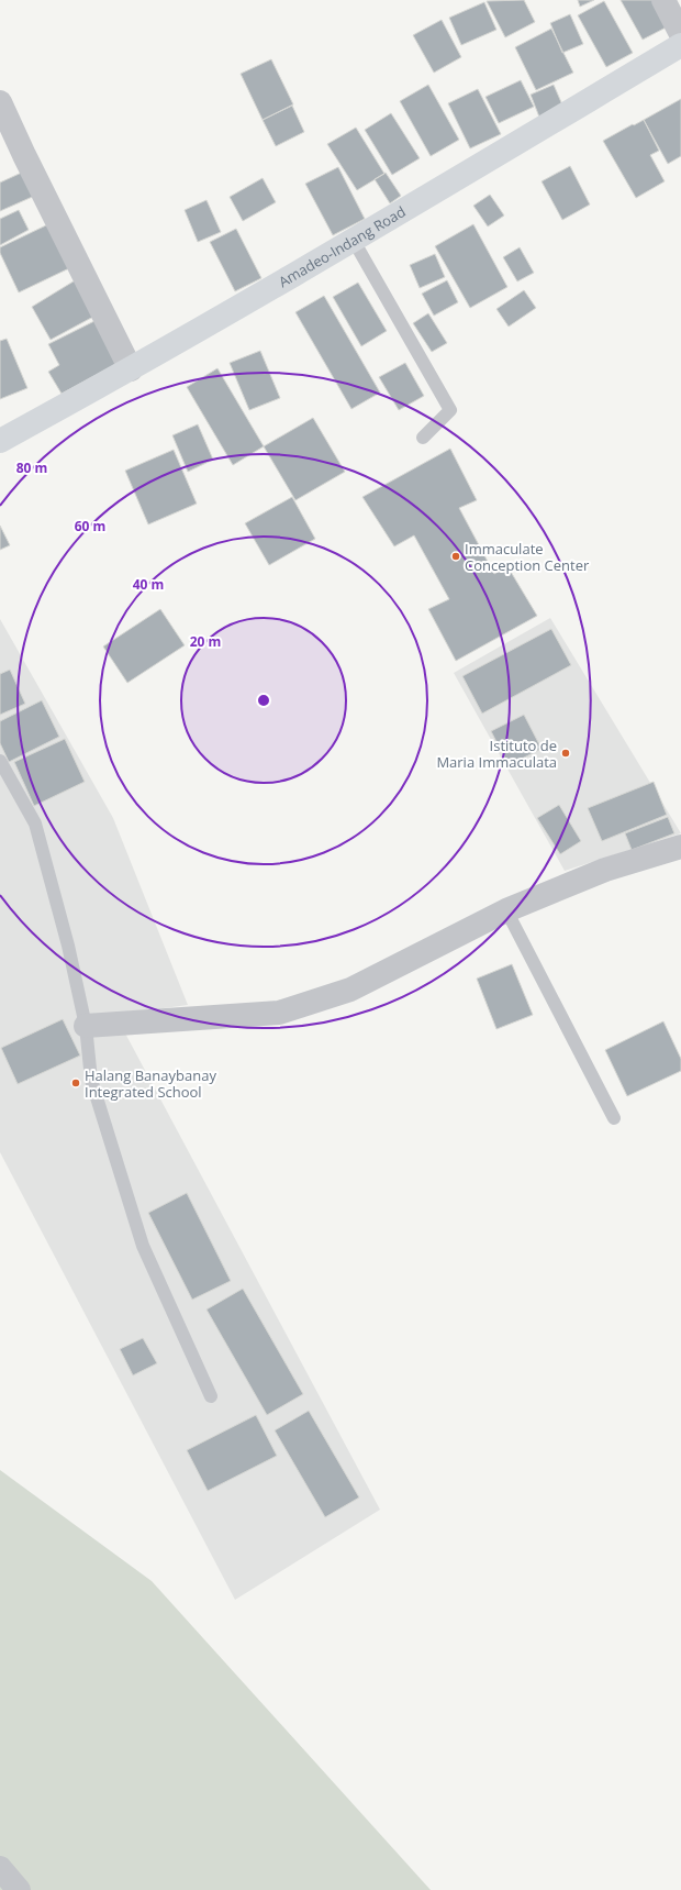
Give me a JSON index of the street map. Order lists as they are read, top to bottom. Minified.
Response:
{"streets":{"main road":["Amadeo-Indang Road"]},"places":["Immaculate Conception Center","Istituto de Maria Immaculata","Halang Banaybanay Integrated School"],"rings":["80 m","60 m","40 m","20 m"]}
